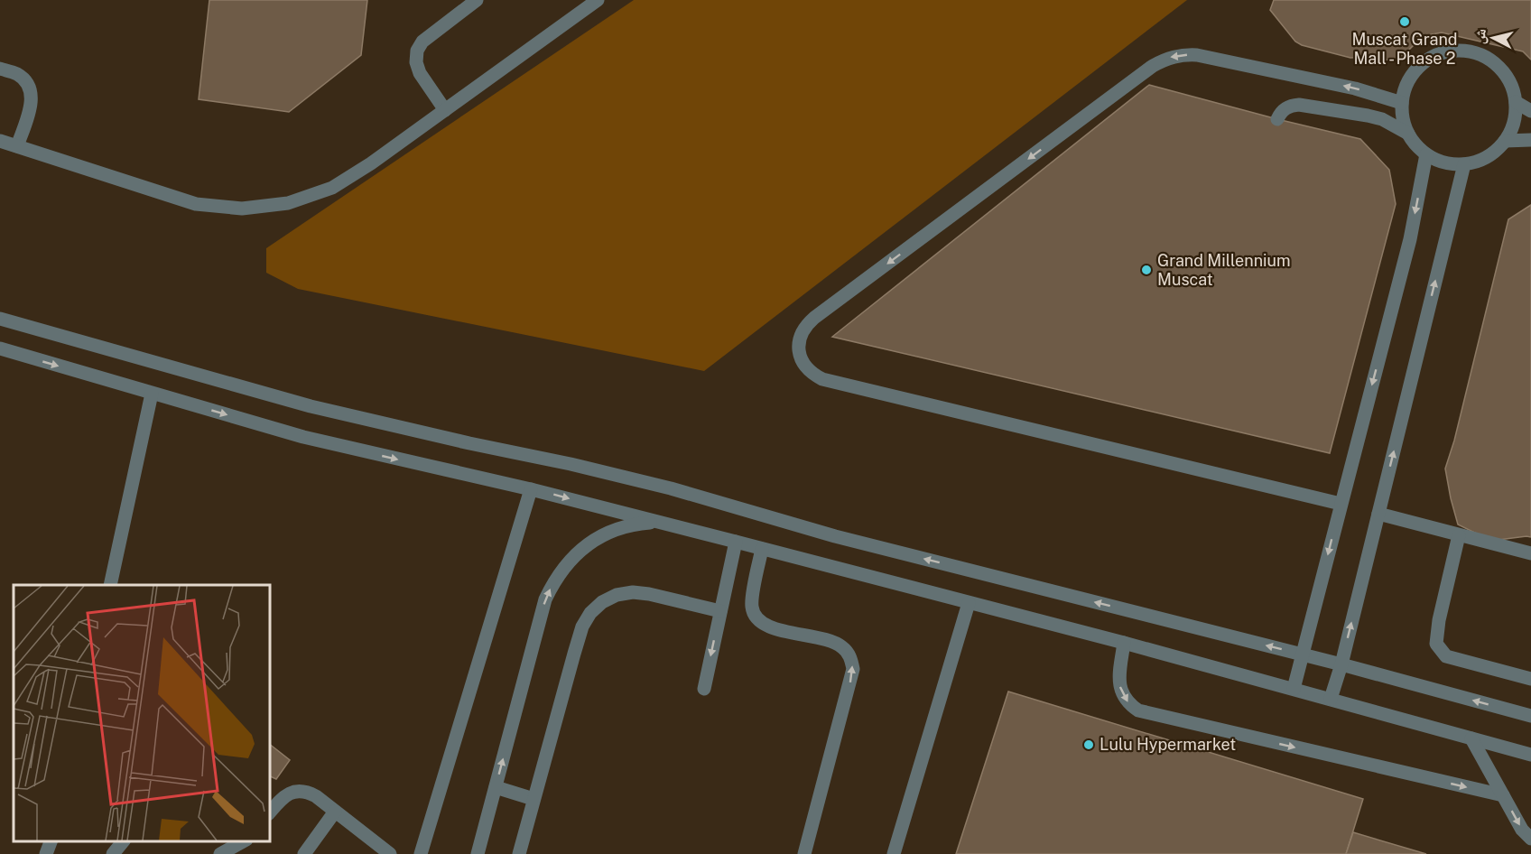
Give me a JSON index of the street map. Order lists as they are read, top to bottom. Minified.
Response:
{"places":["Muscat Grand Mall - Phase 2","Grand Millennium Muscat","Lulu Hypermarket"],"north":"left"}
